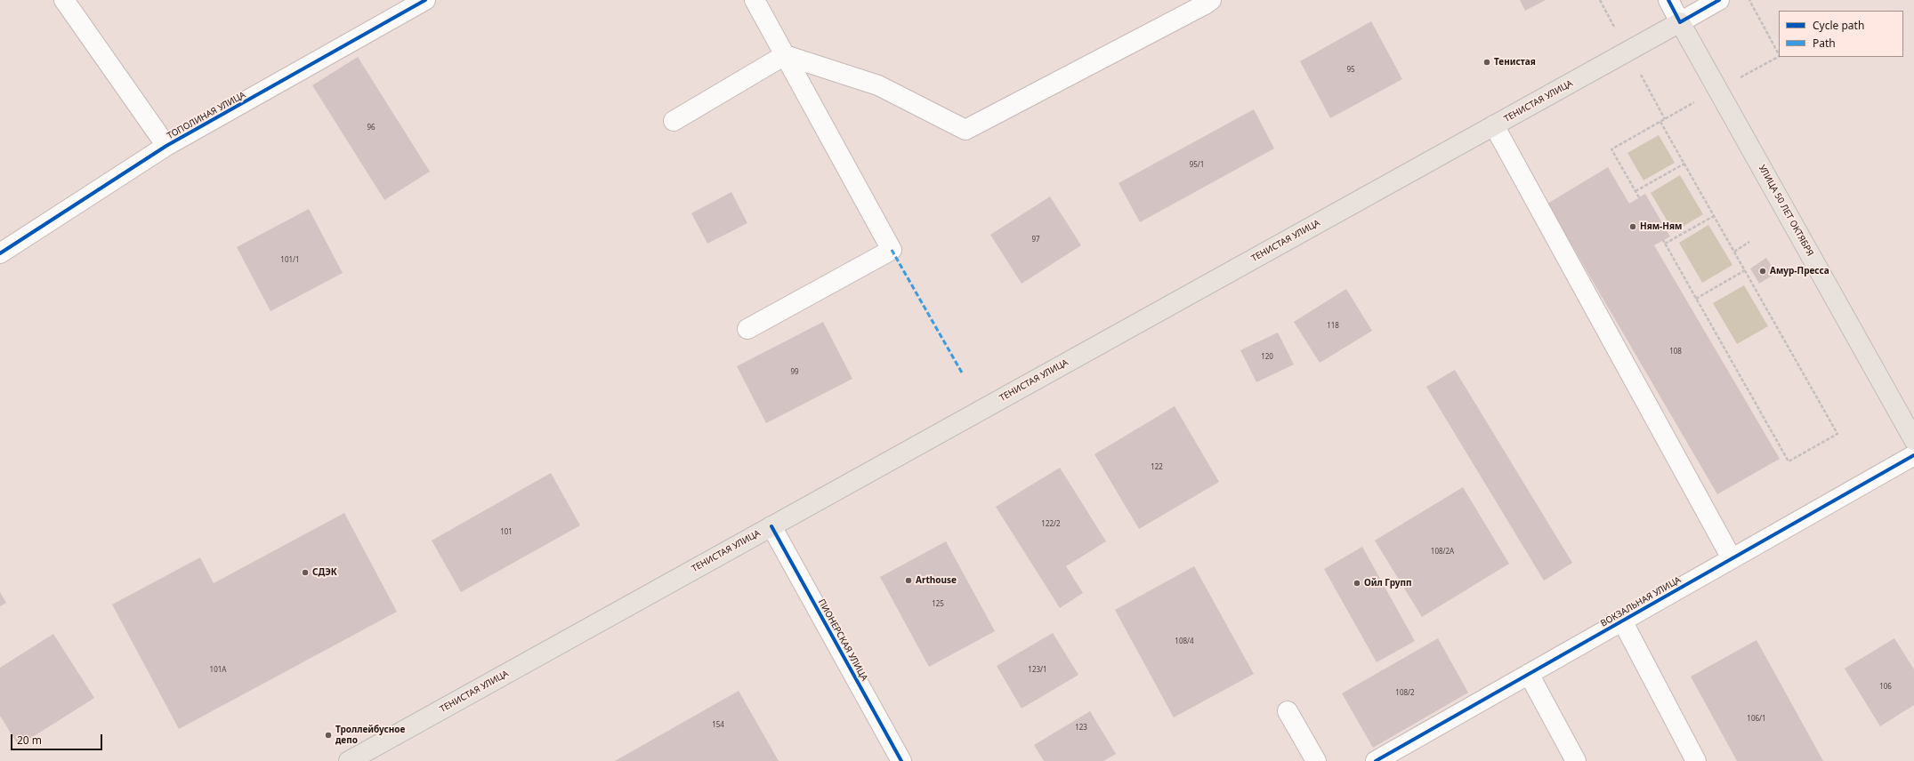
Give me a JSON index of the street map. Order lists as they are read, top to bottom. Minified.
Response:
{"streets":{"main road":["ТЕНИСТАЯ УЛИЦА","УЛИЦА 50 ЛЕТ ОКТЯБРЯ"],"street":["ТОПОЛИНАЯ УЛИЦА","ВОКЗАЛЬНАЯ УЛИЦА","ПИОНЕРСКАЯ УЛИЦА"]},"crossings":[["ТЕНИСТАЯ УЛИЦА","УЛИЦА 50 ЛЕТ ОКТЯБРЯ"],["ТЕНИСТАЯ УЛИЦА","ПИОНЕРСКАЯ УЛИЦА"]],"places":["Тенистая","Ням-Ням","Амур-Пресса","СДЭК","Arthouse","Ойл Групп","Троллейбусное депо"],"house_numbers":["95","96","95/1","97","101/1","118","108","120","99","122","122/2","101","108/2А","125","108/4","101А","123/1","106","108/2","106/1","154","123"],"legend":["Cycle path","Path"],"scale_bar":"20 m"}
